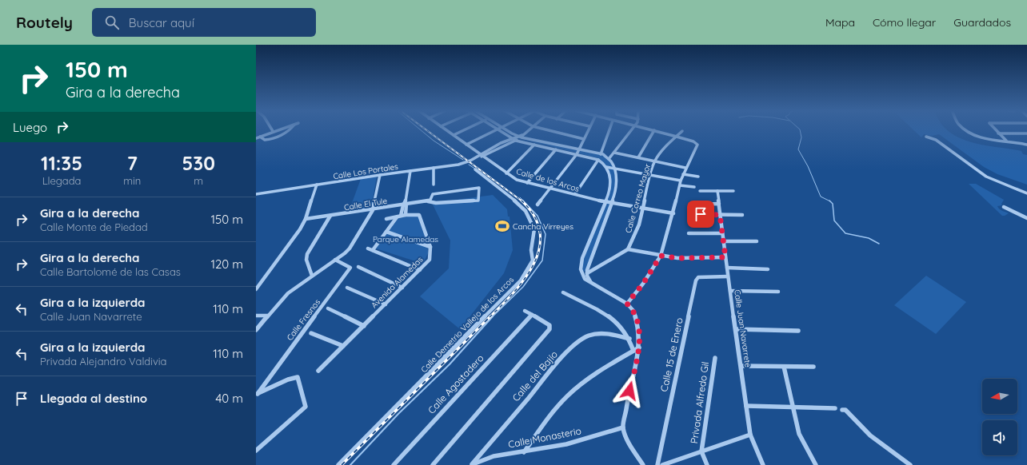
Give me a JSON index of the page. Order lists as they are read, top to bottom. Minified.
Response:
{"streets":{"street":["Calle Los Portales","Calle de los Arcos","Calle Correo Mayor","Calle El Tule","Avenida Alamedas","Calle Fresnos","Calle Demetrio Vallejo de los Arcos","Calle Juan Navarrete","Calle 15 de Enero","Calle del Bajío","Calle Agostadero","Privada Alfredo Gil","Calle Monasterio"]},"crossings":[["Calle Los Portales","Calle de los Arcos"],["Calle de los Arcos","Calle Correo Mayor"],["Calle Juan Navarrete","Calle 15 de Enero"],["Calle del Bajío","Calle Monasterio"]],"parks":["Parque Alamedas"],"places":{"sports":["Cancha Virreyes"]},"north":"left","page":{"header":"Routely","search":"Buscar aquí","nav":["Mapa","Cómo llegar","Guardados"],"turn":["150 m","Gira a la derecha"],"then":"Luego","eta":["11:35","Llegada","7","min","530","m"],"list":[{"name":"Gira a la derecha","note":"Calle Monte de Piedad","value":"150 m"},{"name":"Gira a la derecha","note":"Calle Bartolomé de las Casas","value":"120 m"},{"name":"Gira a la izquierda","note":"Calle Juan Navarrete","value":"110 m"},{"name":"Gira a la izquierda","note":"Privada Alejandro Valdivia","value":"110 m"},{"name":"Llegada al destino","value":"40 m"}]}}
